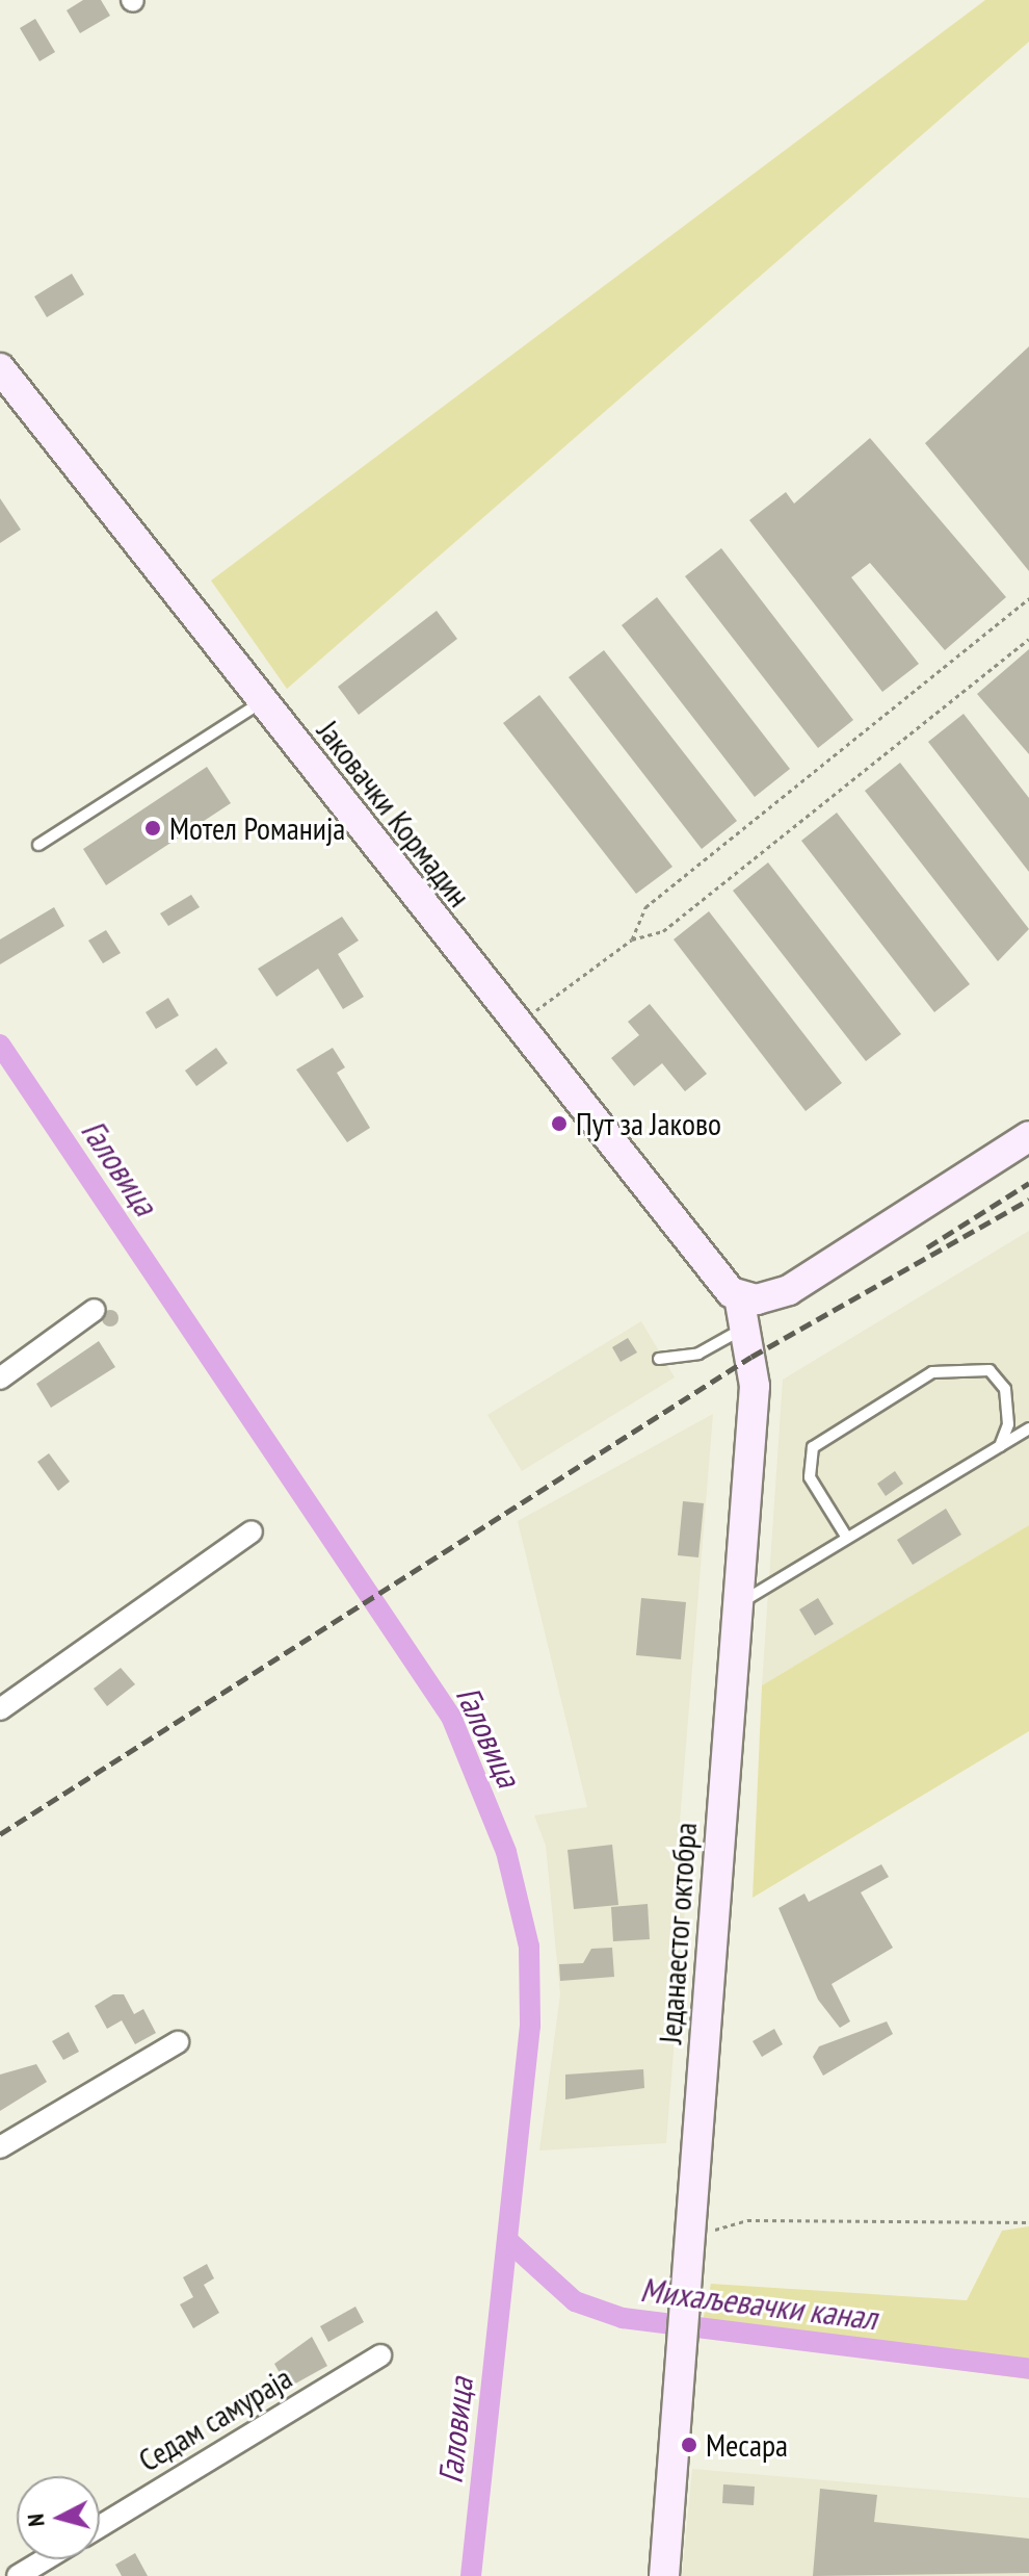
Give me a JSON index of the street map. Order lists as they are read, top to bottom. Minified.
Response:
{"streets":{"main road":["Јаковачки Кормадин","Једанаестог октобра"],"street":["Седам самураја"]},"crossings":[["Јаковачки Кормадин","Једанаестог октобра"]],"water":["Галовица","Михаљевачки канал"],"places":["Мотел Романија","Пут за Јаково","Месара"],"north":"left"}
